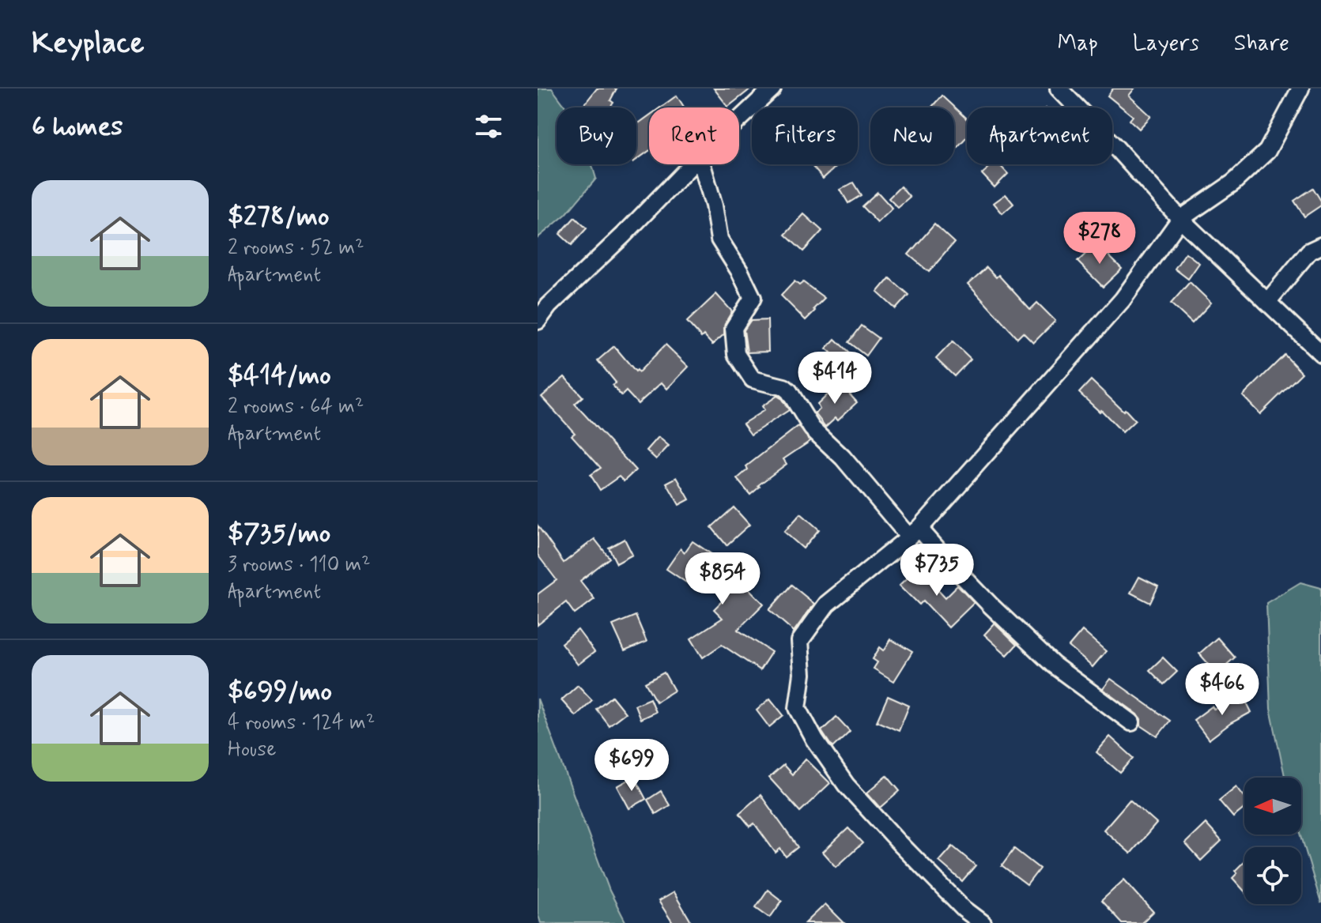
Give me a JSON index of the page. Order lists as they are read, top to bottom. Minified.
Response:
{"north":"left","page":{"header":"Keyplace","nav":["Map","Layers","Share"],"heading":"6 homes","chip":["Buy","Rent","Filters","New","Apartment"],"list":[{"name":"$278/mo","note":"2 rooms · 52 m² · Apartment"},{"name":"$414/mo","note":"2 rooms · 64 m² · Apartment"},{"name":"$735/mo","note":"3 rooms · 110 m² · Apartment"},{"name":"$699/mo","note":"4 rooms · 124 m² · House"}],"price":["$278","$414","$735","$854","$466","$699"]}}
